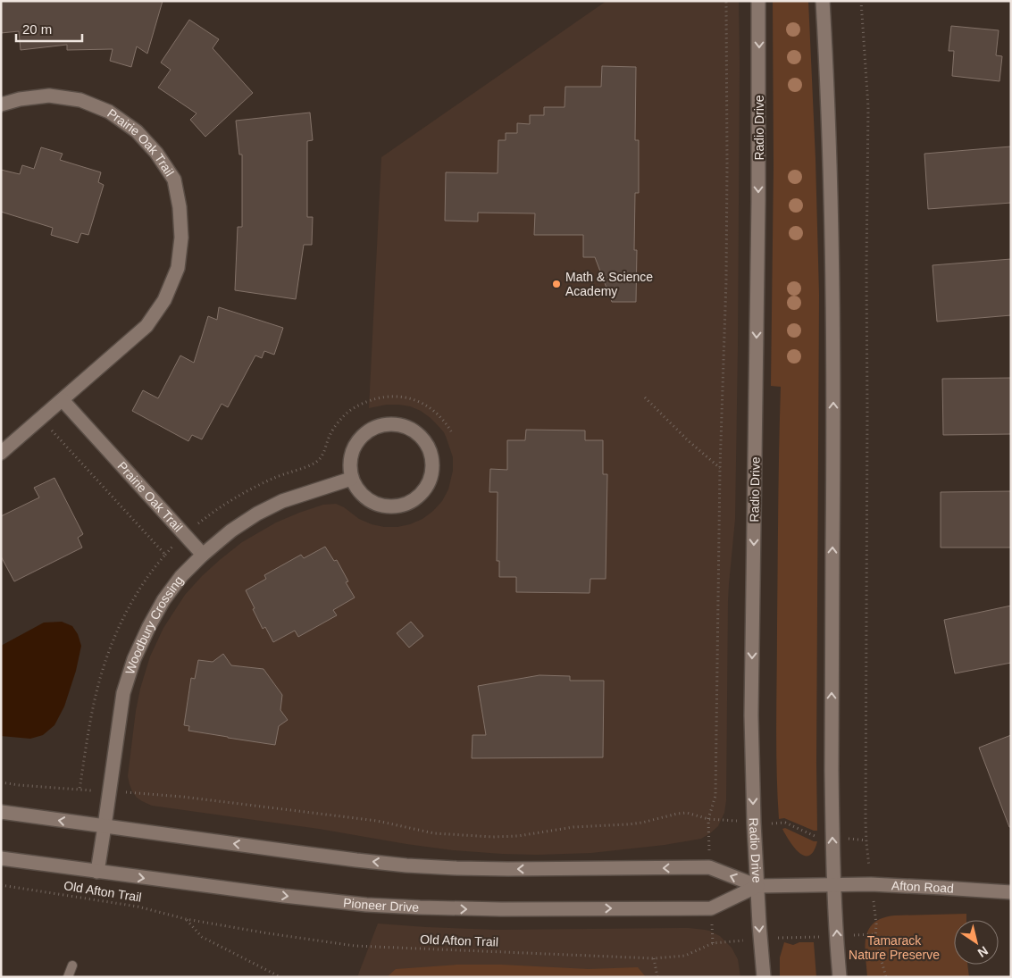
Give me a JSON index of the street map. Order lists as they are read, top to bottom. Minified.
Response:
{"streets":{"street":["Radio Drive","Prairie Oak Trail","Woodbury Crossing","Afton Road","Pioneer Drive"],"path":["Old Afton Trail"]},"crossings":[["Radio Drive","Old Afton Trail"],["Radio Drive","Pioneer Drive"],["Prairie Oak Trail","Woodbury Crossing"],["Woodbury Crossing","Pioneer Drive"],["Afton Road","Pioneer Drive"]],"parks":["Tamarack Nature Preserve"],"places":["Math & Science Academy"],"scale_bar":"20 m","north":"bottom right"}
